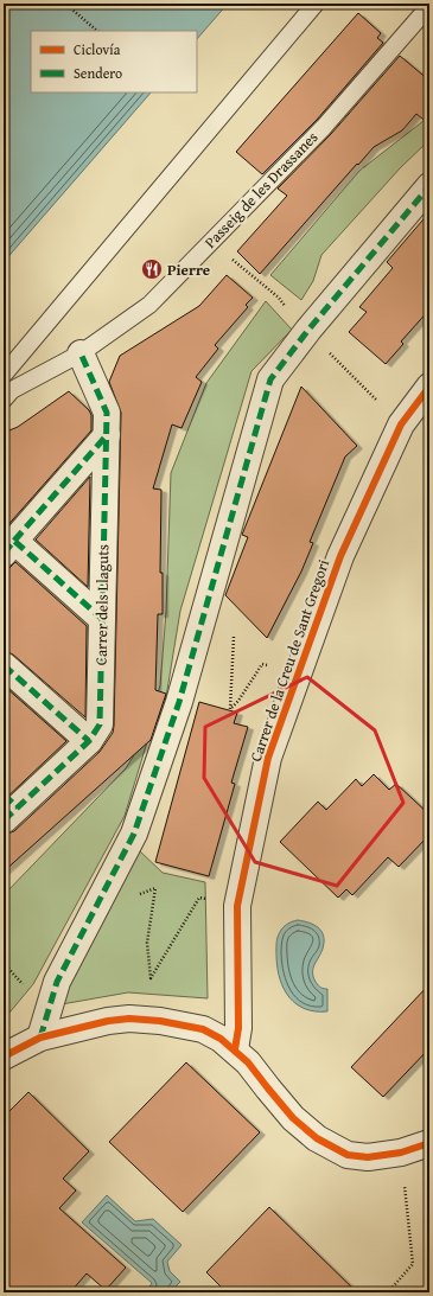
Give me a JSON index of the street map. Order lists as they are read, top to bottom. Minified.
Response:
{"streets":{"street":["Carrer dels Llaguts","Carrer de la Creu de Sant Gregori"],"lane":["Passeig de les Drassanes"]},"crossings":[["Passeig de les Drassanes","Carrer dels Llaguts"]],"places":{"restaurant":["Pierre"]},"legend":["Ciclovía","Sendero"]}
